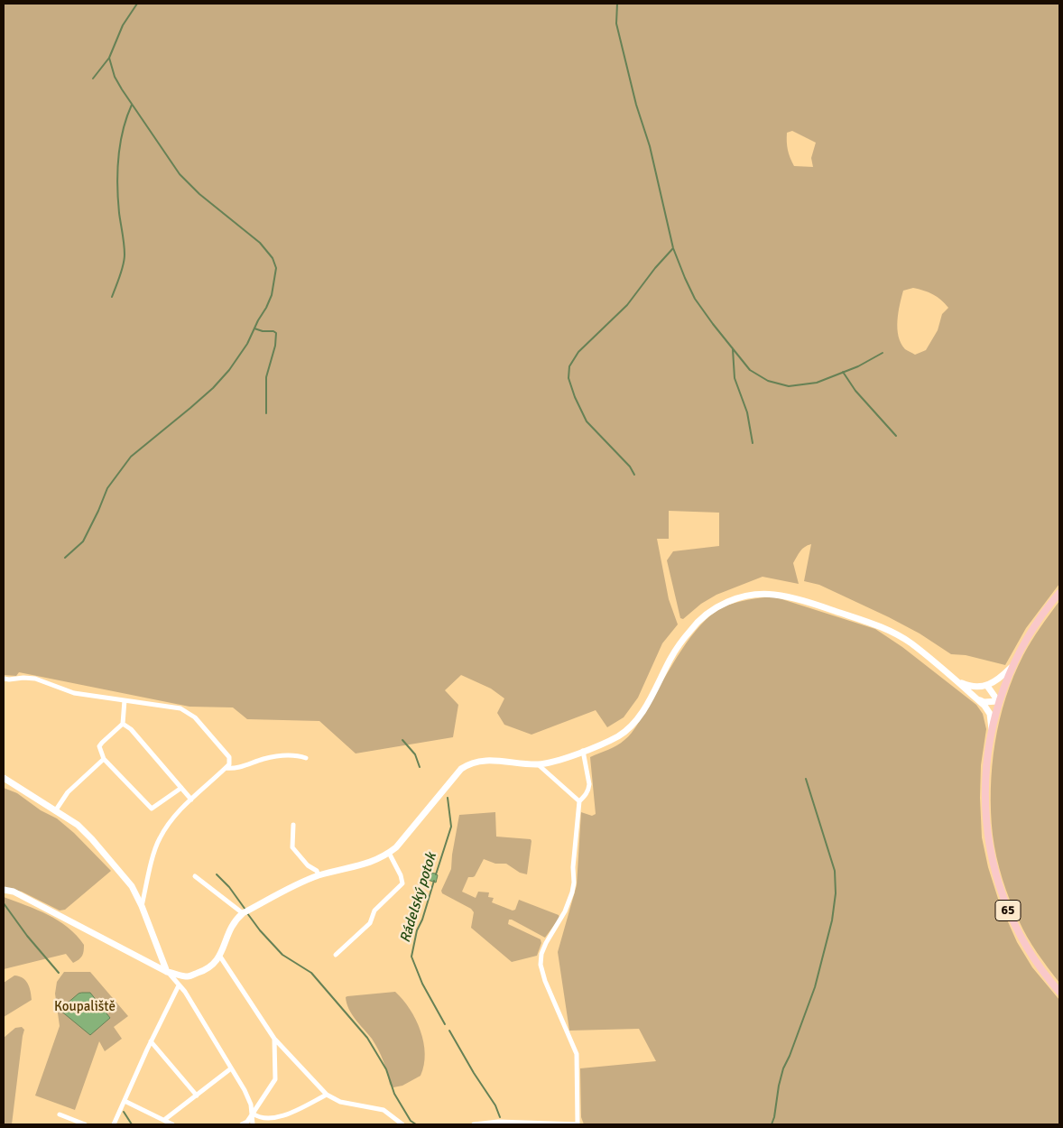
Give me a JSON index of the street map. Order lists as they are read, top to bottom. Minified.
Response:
{"streets":{"main road":["65"]},"water":["Rádelský potok"],"parks":["Koupaliště"]}
